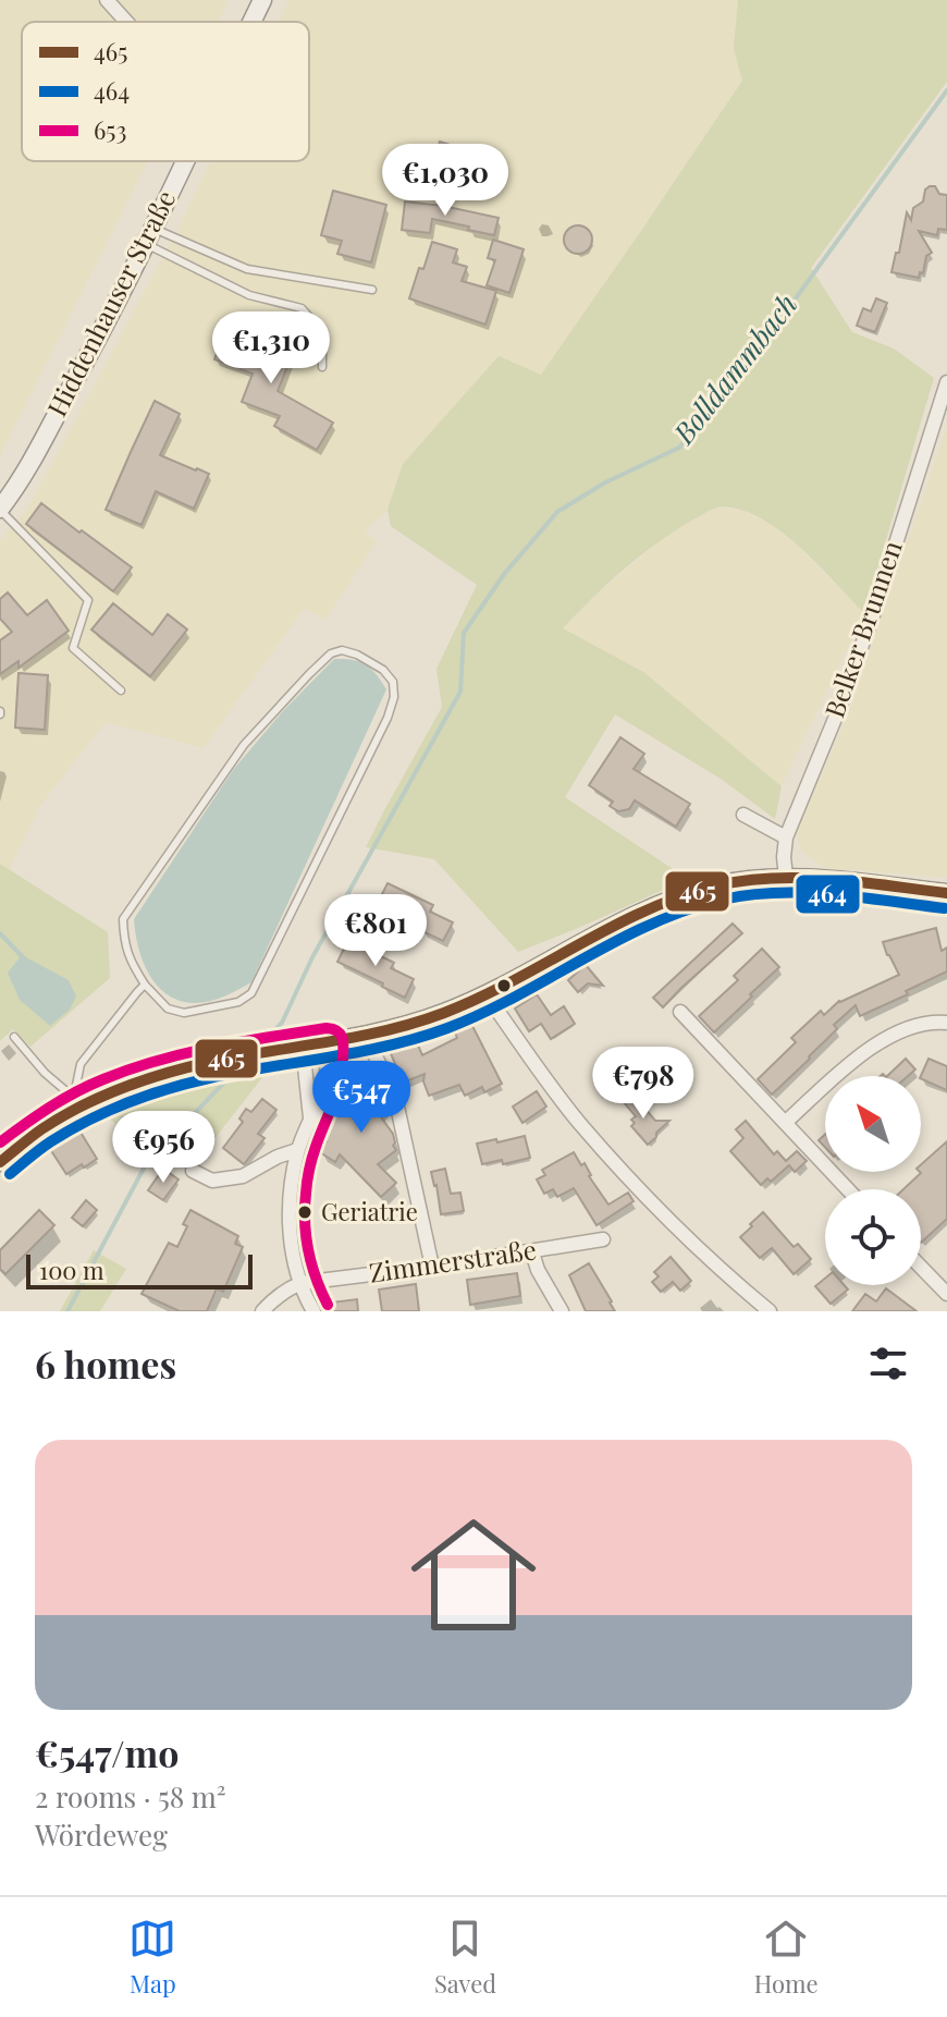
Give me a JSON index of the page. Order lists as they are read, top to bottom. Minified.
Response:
{"streets":{"main road":["Hiddenhauser Straße"],"street":["Belker Brunnen","Zimmerstraße"]},"water":["Bolldammbach"],"places":["Geriatrie"],"lines":["transit line 465","transit line 464","transit line 653"],"legend":["465","464","653"],"scale_bar":"100 m","north":"top left","page":{"price":["€1,030","€1,310","€801","€798","€547","€956"],"scale":"100 m","heading":"6 homes","list":[{"name":"€547/mo","note":"2 rooms · 58 m² · Wördeweg"}],"tabs":["Map","Saved","Home"]}}
